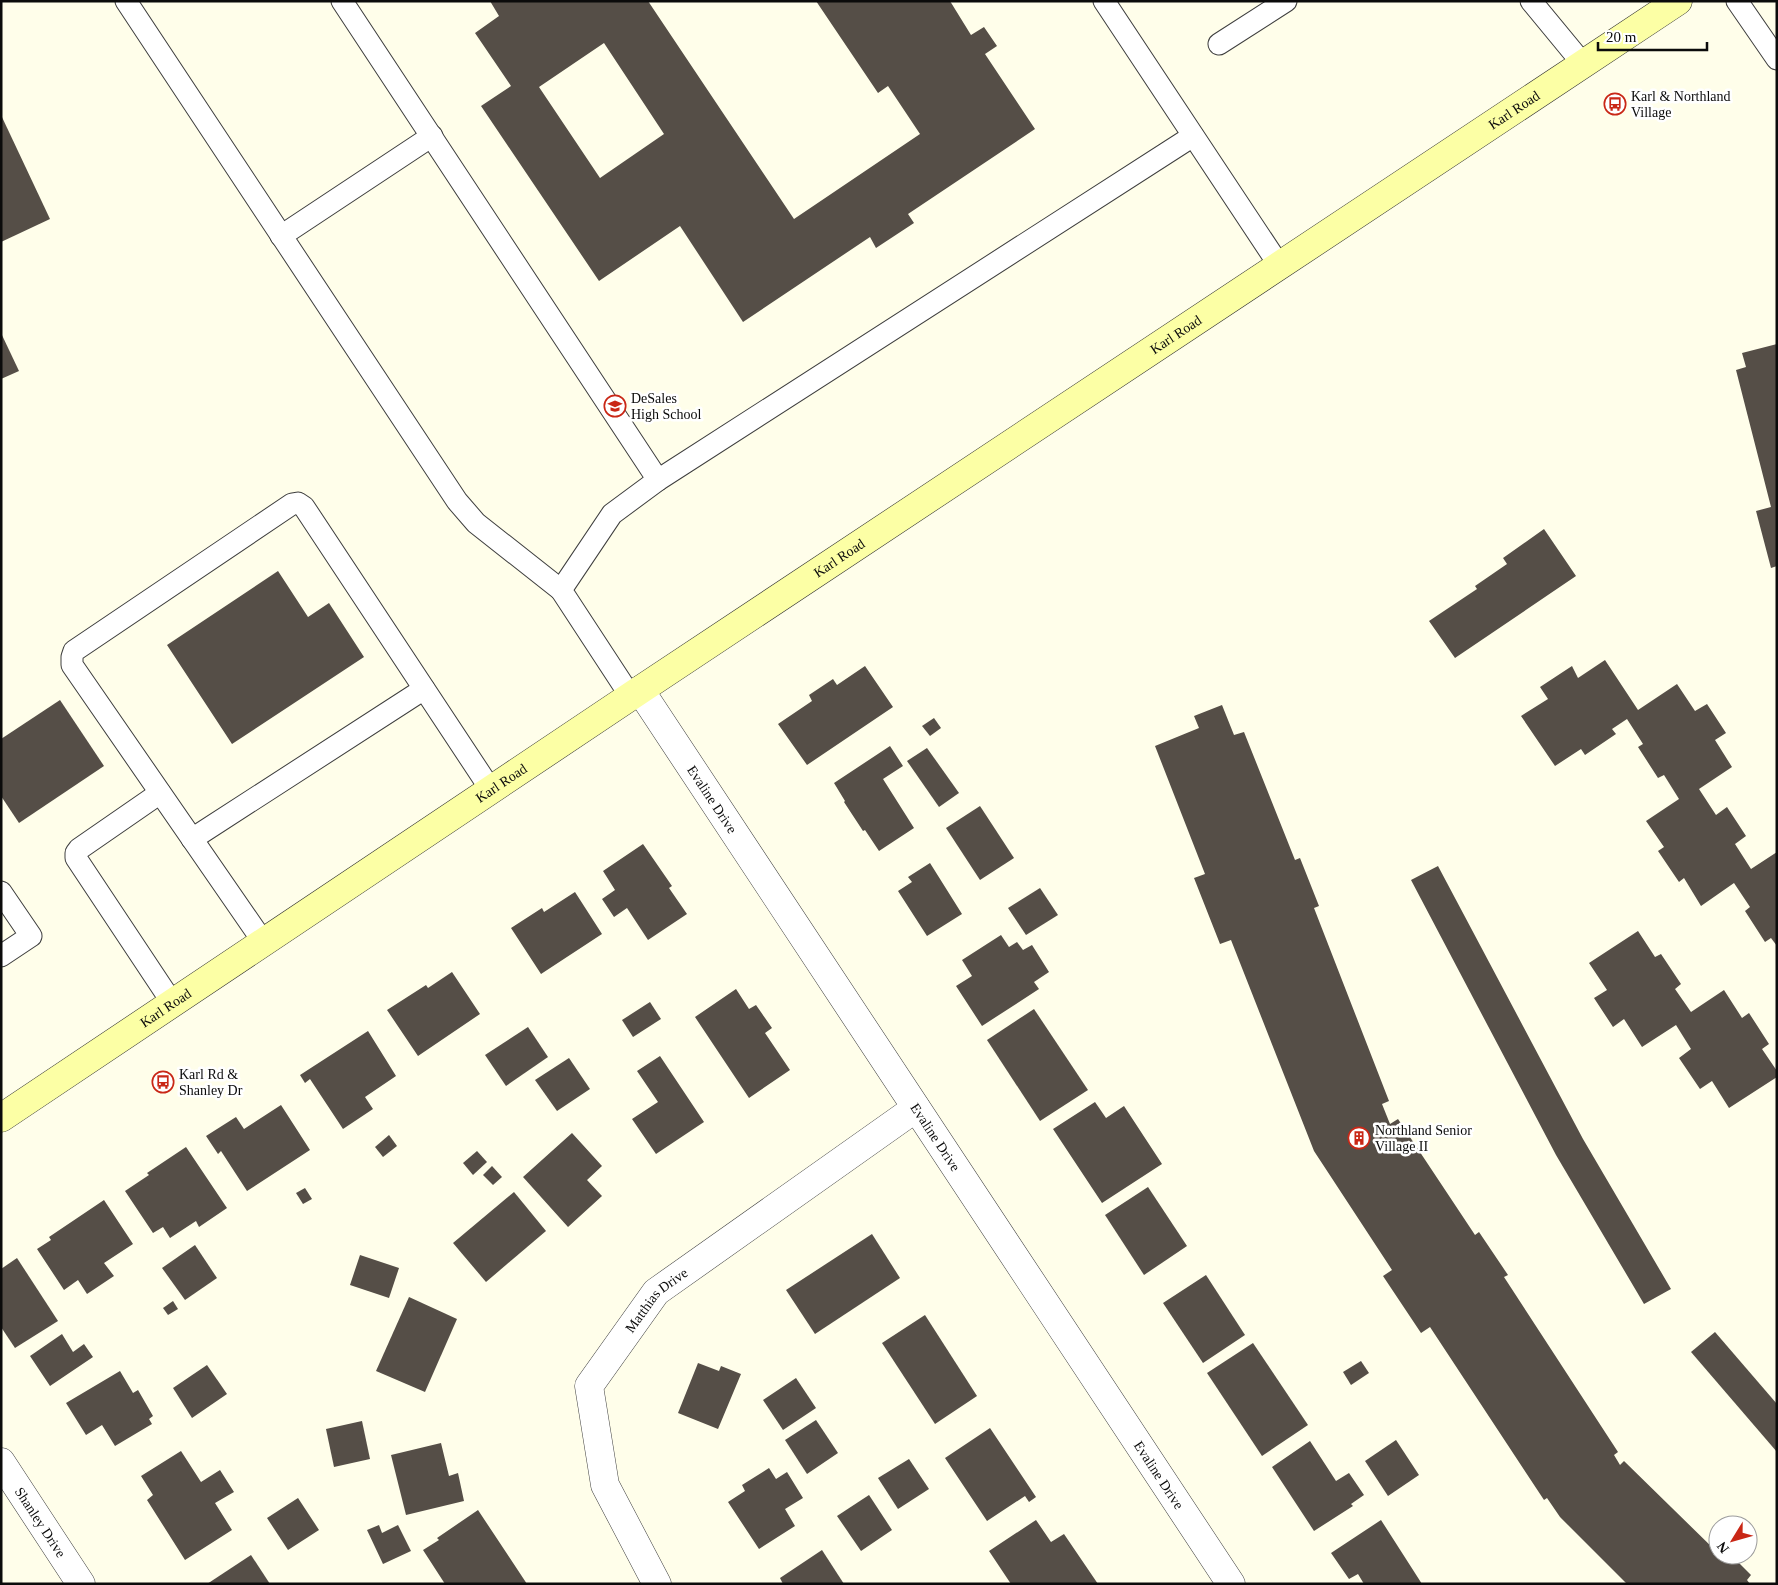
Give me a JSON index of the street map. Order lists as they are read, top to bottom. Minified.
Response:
{"streets":{"main road":["Karl Road"],"street":["Evaline Drive","Matthias Drive","Shanley Drive"]},"crossings":[["Karl Road","Evaline Drive"],["Evaline Drive","Matthias Drive"]],"places":{"bus stop":["Karl & Northland Village","Karl Rd & Shanley Dr"],"school or university":["DeSales High School"],"building":["Northland Senior Village II"]},"scale_bar":"20 m","north":"bottom left"}
